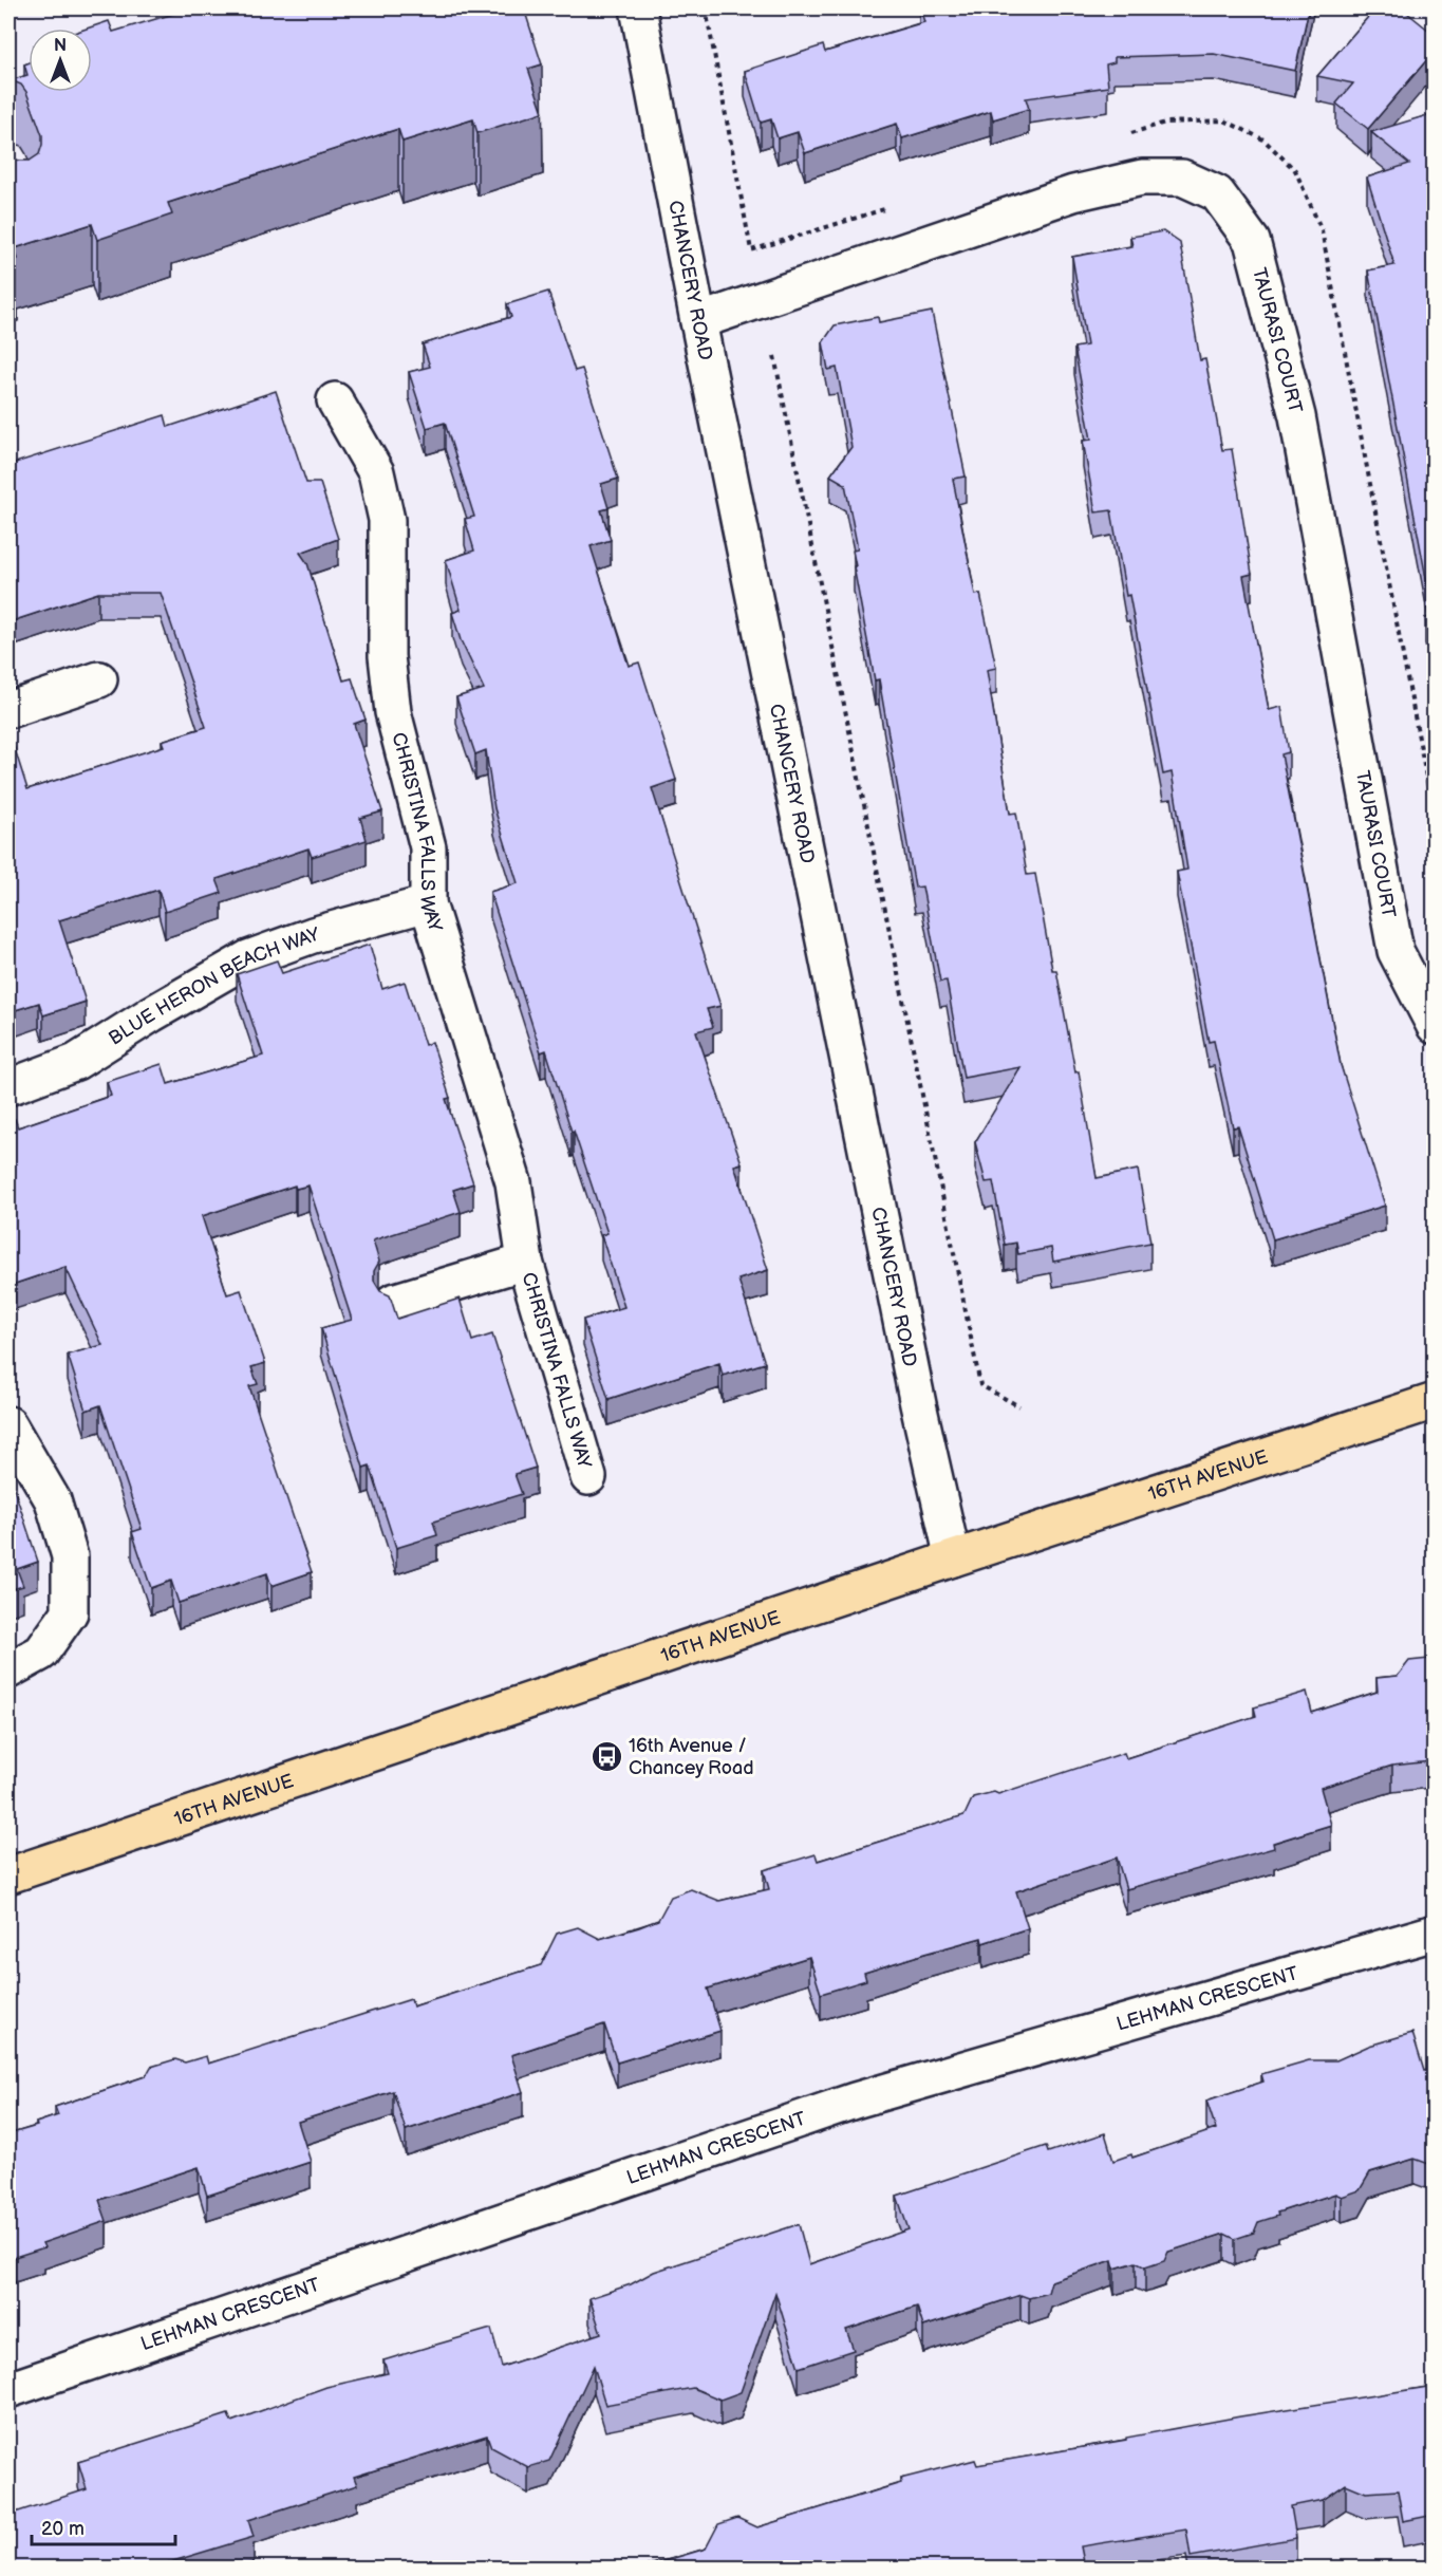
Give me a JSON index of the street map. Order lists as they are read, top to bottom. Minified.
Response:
{"streets":{"main road":["16TH AVENUE"],"street":["CHANCERY ROAD","TAURASI COURT","CHRISTINA FALLS WAY","BLUE HERON BEACH WAY","LEHMAN CRESCENT"]},"crossings":[["CHANCERY ROAD","TAURASI COURT"],["CHANCERY ROAD","16TH AVENUE"],["CHRISTINA FALLS WAY","BLUE HERON BEACH WAY"]],"places":{"bus stop":["16th Avenue / Chancey Road"]},"scale_bar":"20 m","north":"top"}
